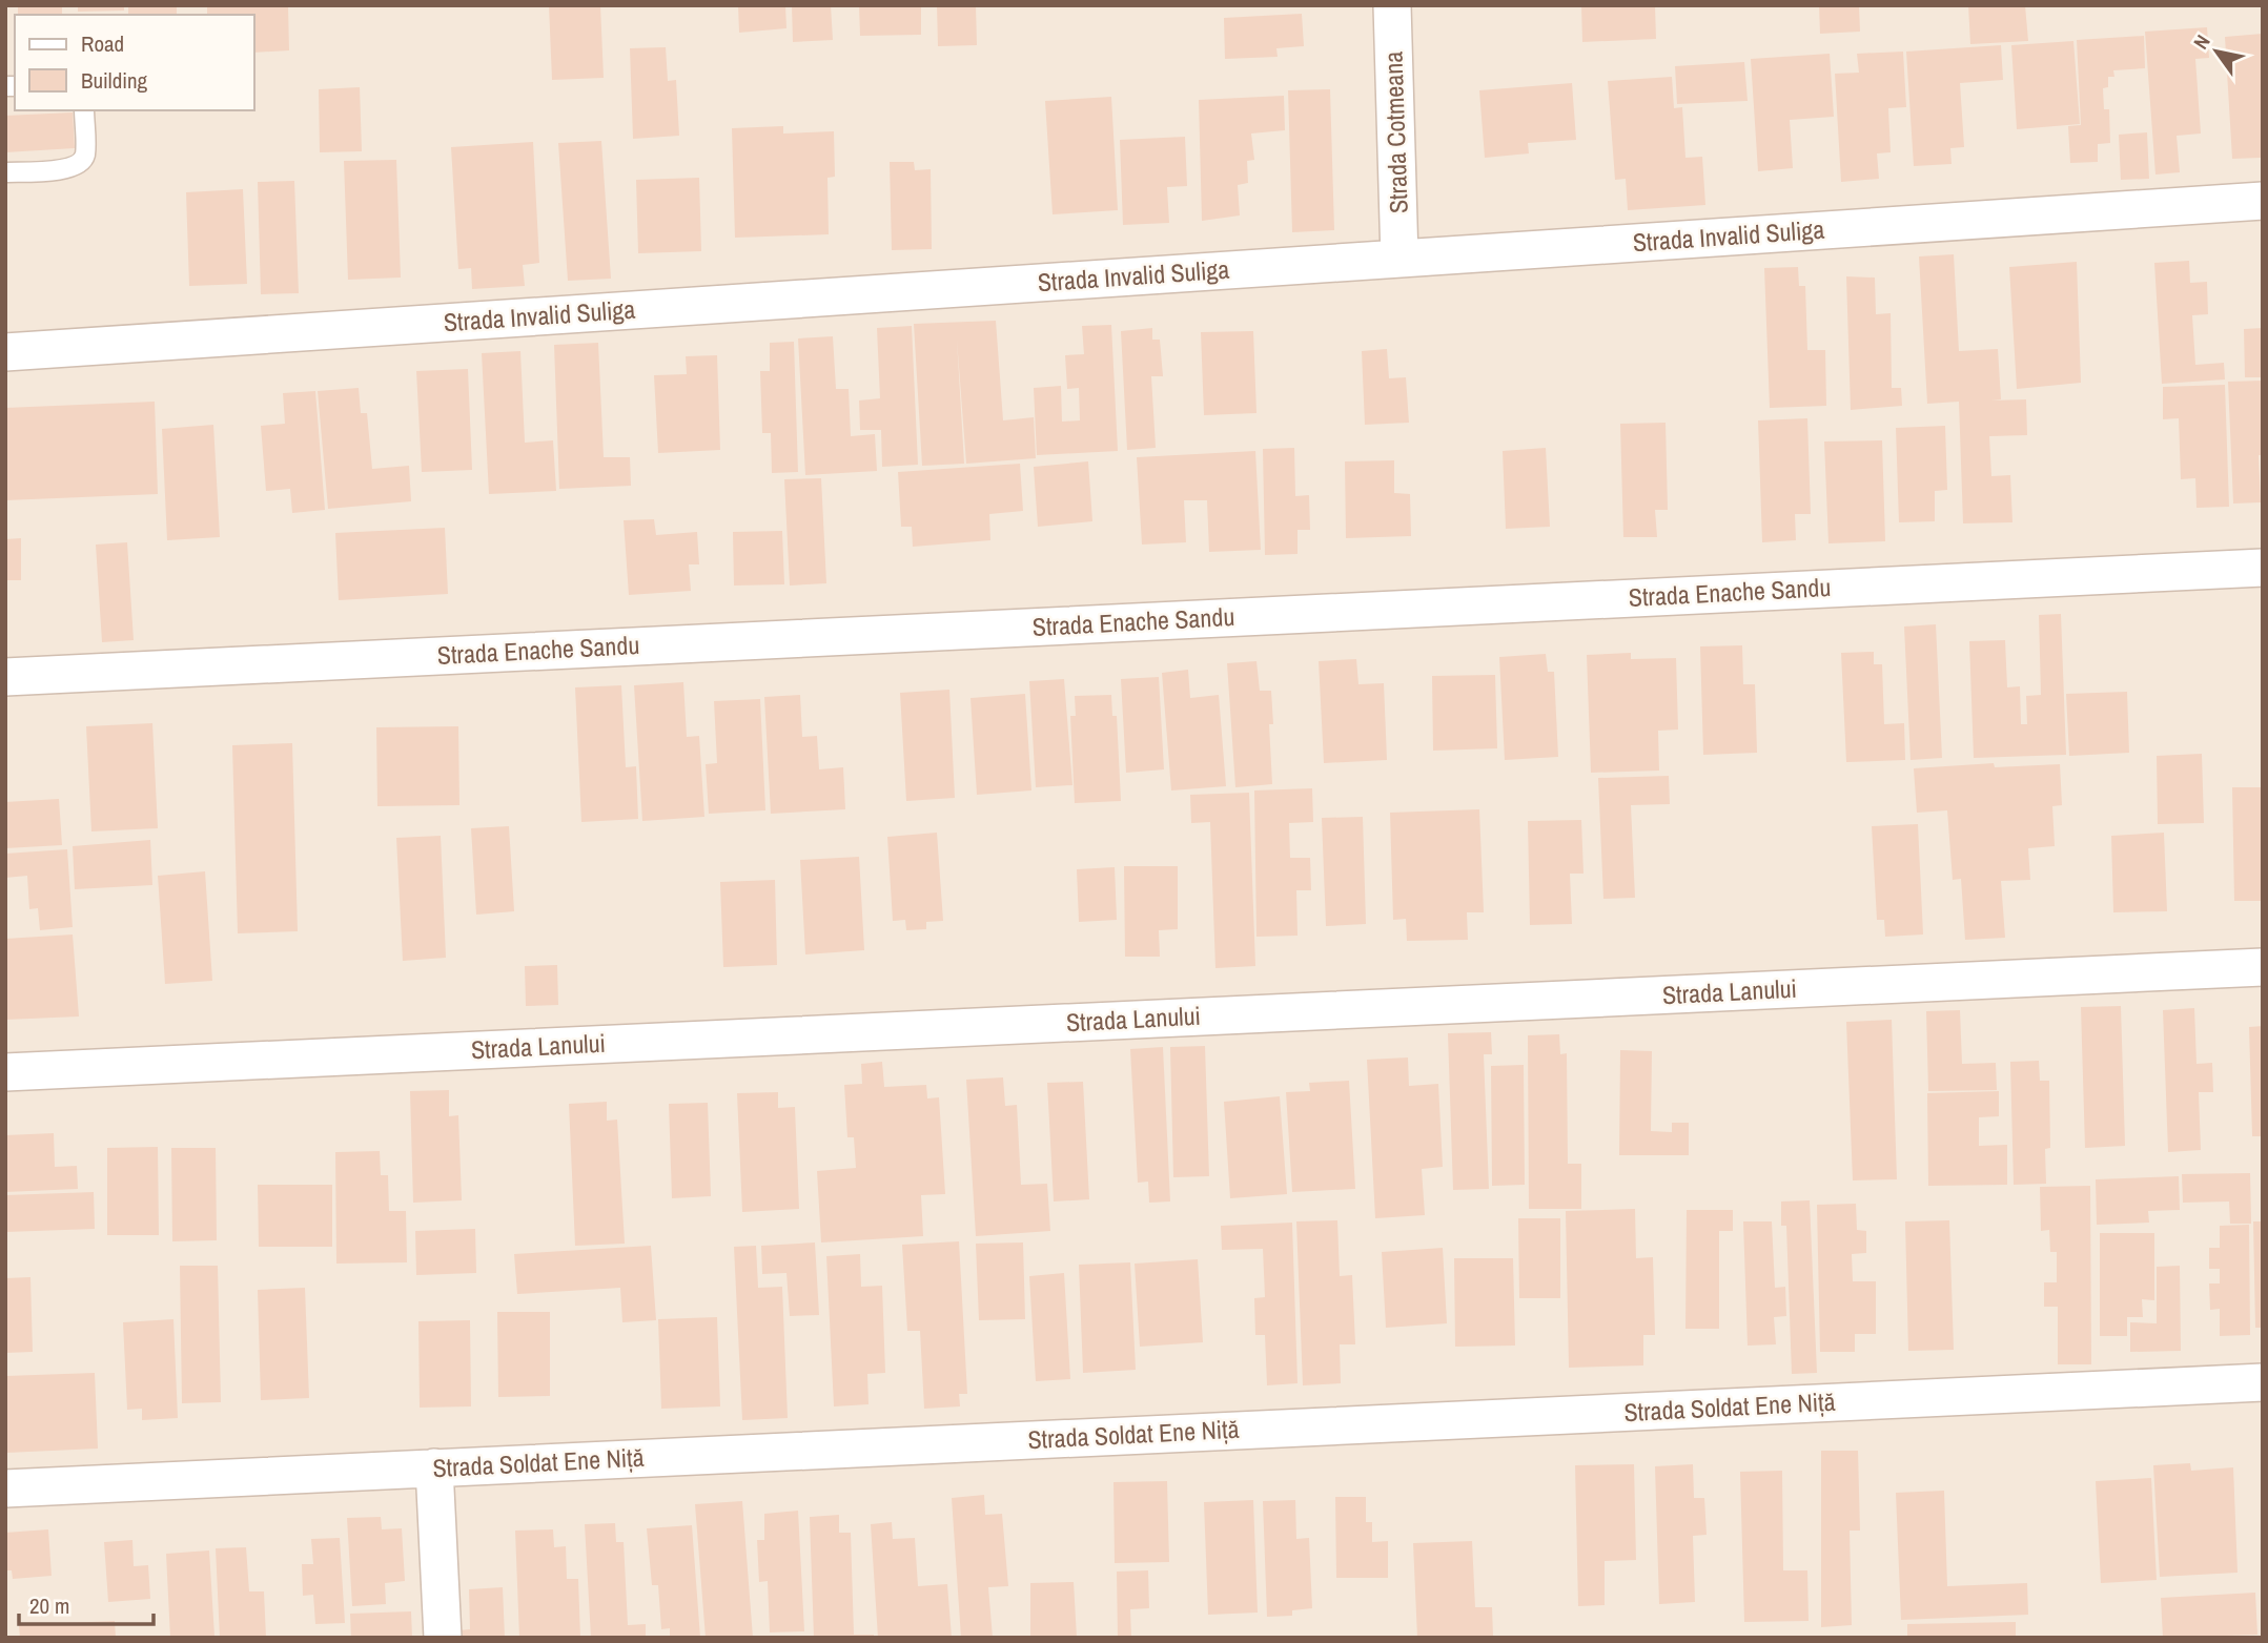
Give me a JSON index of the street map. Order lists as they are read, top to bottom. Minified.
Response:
{"streets":{"street":["Strada Cotmeana","Strada Invalid Suliga","Strada Enache Sandu","Strada Lanului","Strada Soldat Ene Niță"]},"crossings":[["Strada Cotmeana","Strada Invalid Suliga"]],"legend":["Road","Building"],"scale_bar":"20 m","north":"top left"}
